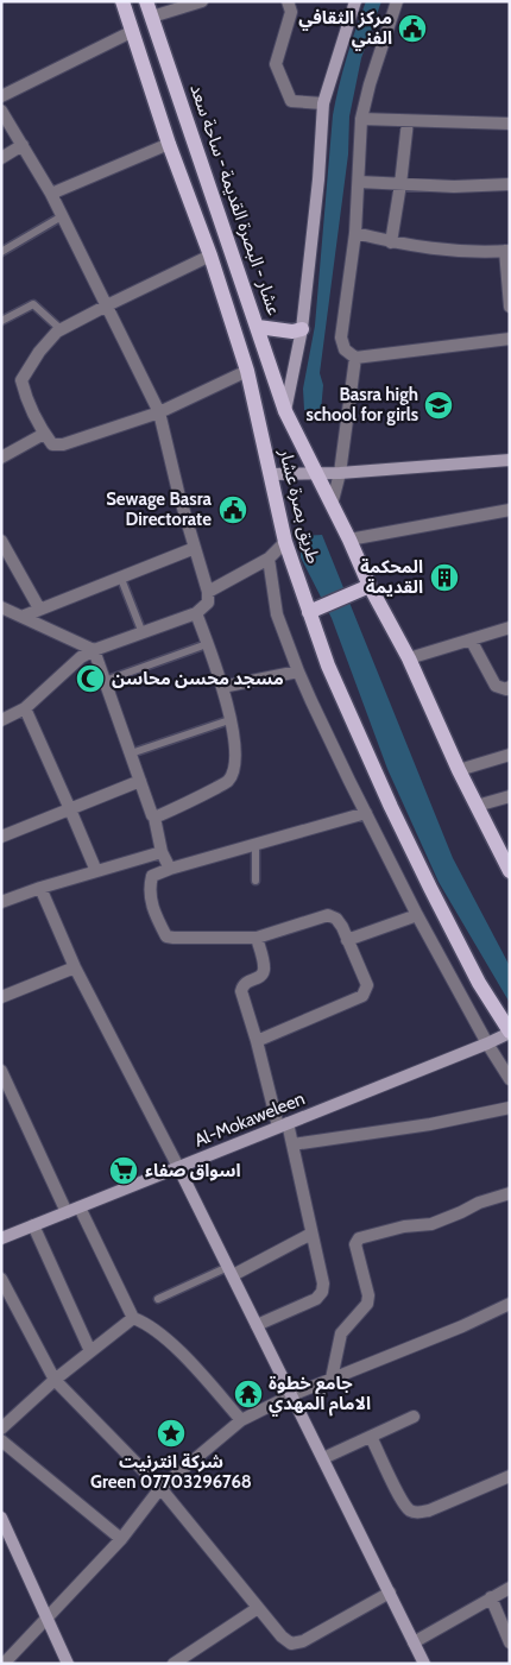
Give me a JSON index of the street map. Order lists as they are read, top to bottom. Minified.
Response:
{"streets":{"main road":["عشار - البصرة القديمة - ساحة سعد","طريق بصرة عشار"],"street":["Al-Mokaweleen"]},"crossings":[["طريق بصرة عشار","Al-Mokaweleen"]],"places":{"public building":["مركز الثقافي الفني","Sewage Basra Directorate"],"school or university":["Basra high school for girls"],"building":["المحكمة القديمة"],"mosque":["مسجد محسن محاسن"],"supermarket":["اسواق صفاء"],"temple":["جامع خطوة الامام المهدي"],"place":["شركة انترنيت Green 07703296768"]}}
